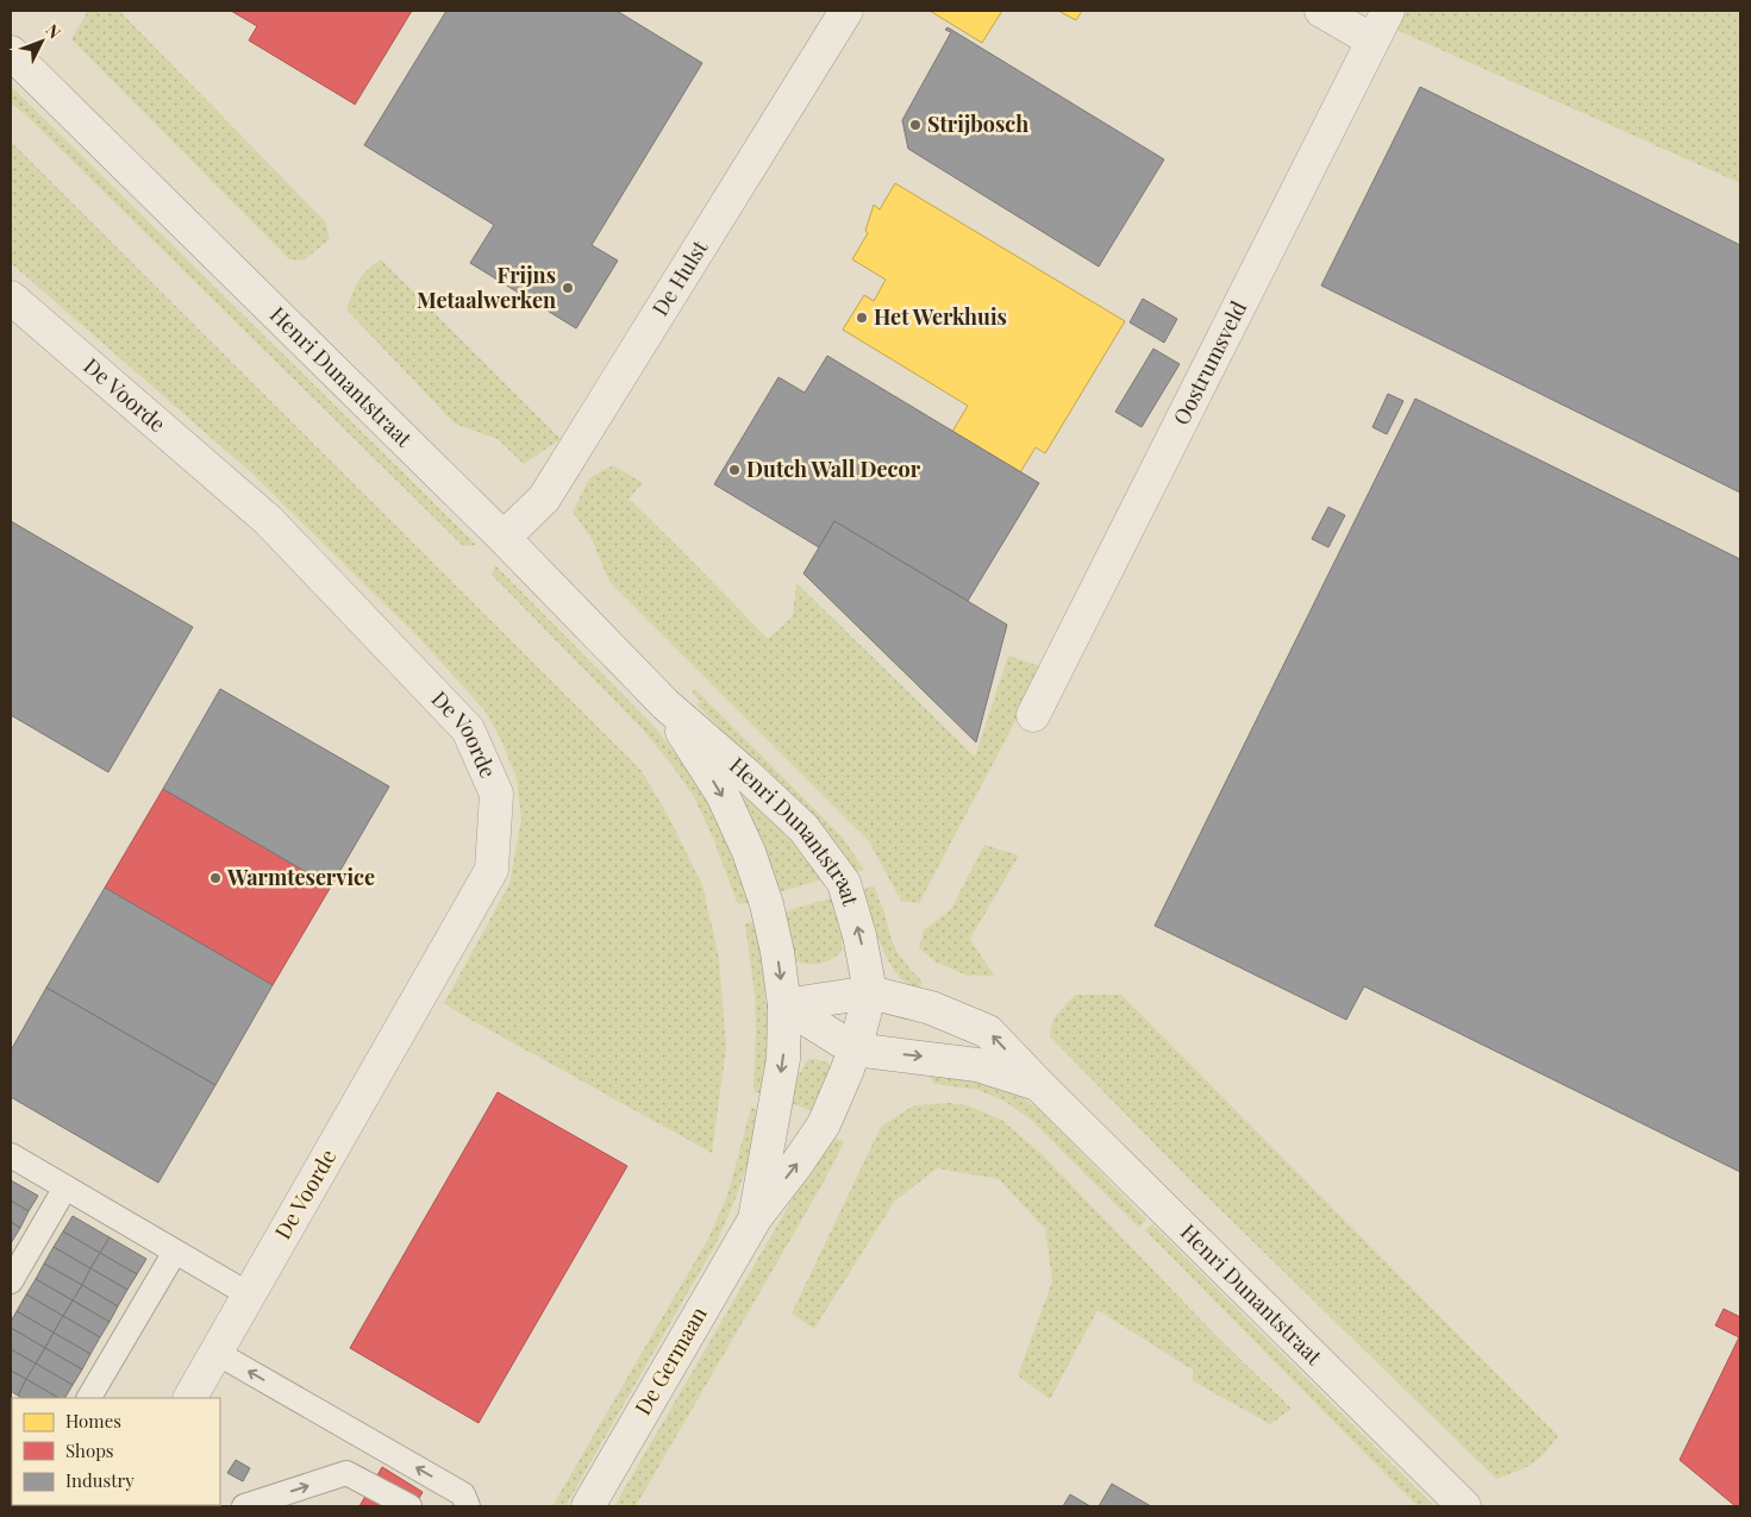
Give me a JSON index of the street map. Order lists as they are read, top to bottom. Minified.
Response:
{"streets":{"street":["De Hulst","Oostrumsveld","Henri Dunantstraat","De Voorde","De Germaan"]},"crossings":[["De Hulst","Henri Dunantstraat"],["Henri Dunantstraat","De Germaan"]],"places":["Strijbosch","Frijns Metaalwerken","Het Werkhuis","Dutch Wall Decor","Warmteservice"],"legend":["Homes","Shops","Industry"],"north":"top right"}
